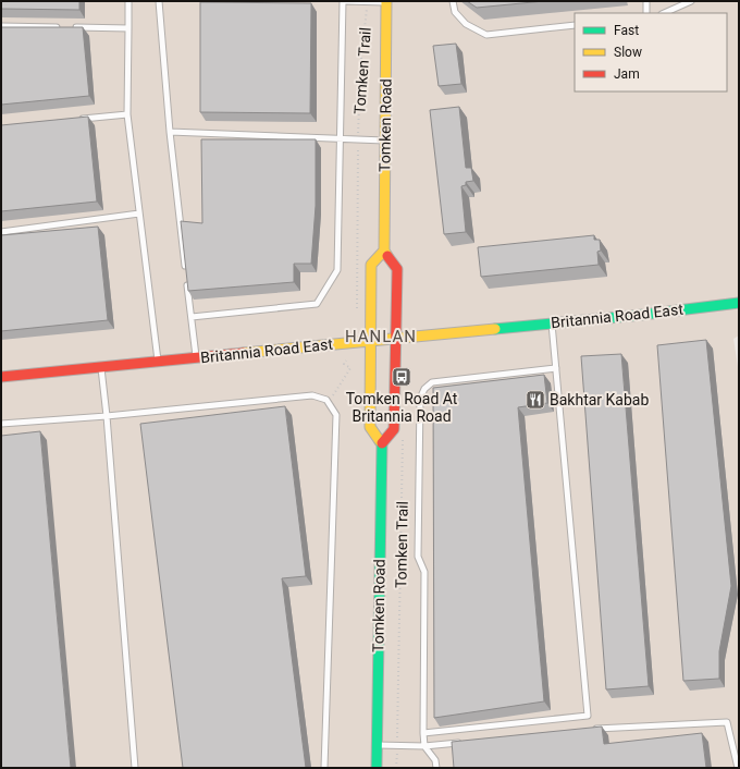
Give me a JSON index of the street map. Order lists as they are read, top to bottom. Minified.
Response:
{"streets":{"main road":["Tomken Road","Britannia Road East"],"path":["Tomken Trail"]},"districts":["HANLAN"],"places":{"bus stop":["Tomken Road At Britannia Road"],"restaurant":["Bakhtar Kabab"]},"legend":["Fast","Slow","Jam"]}
